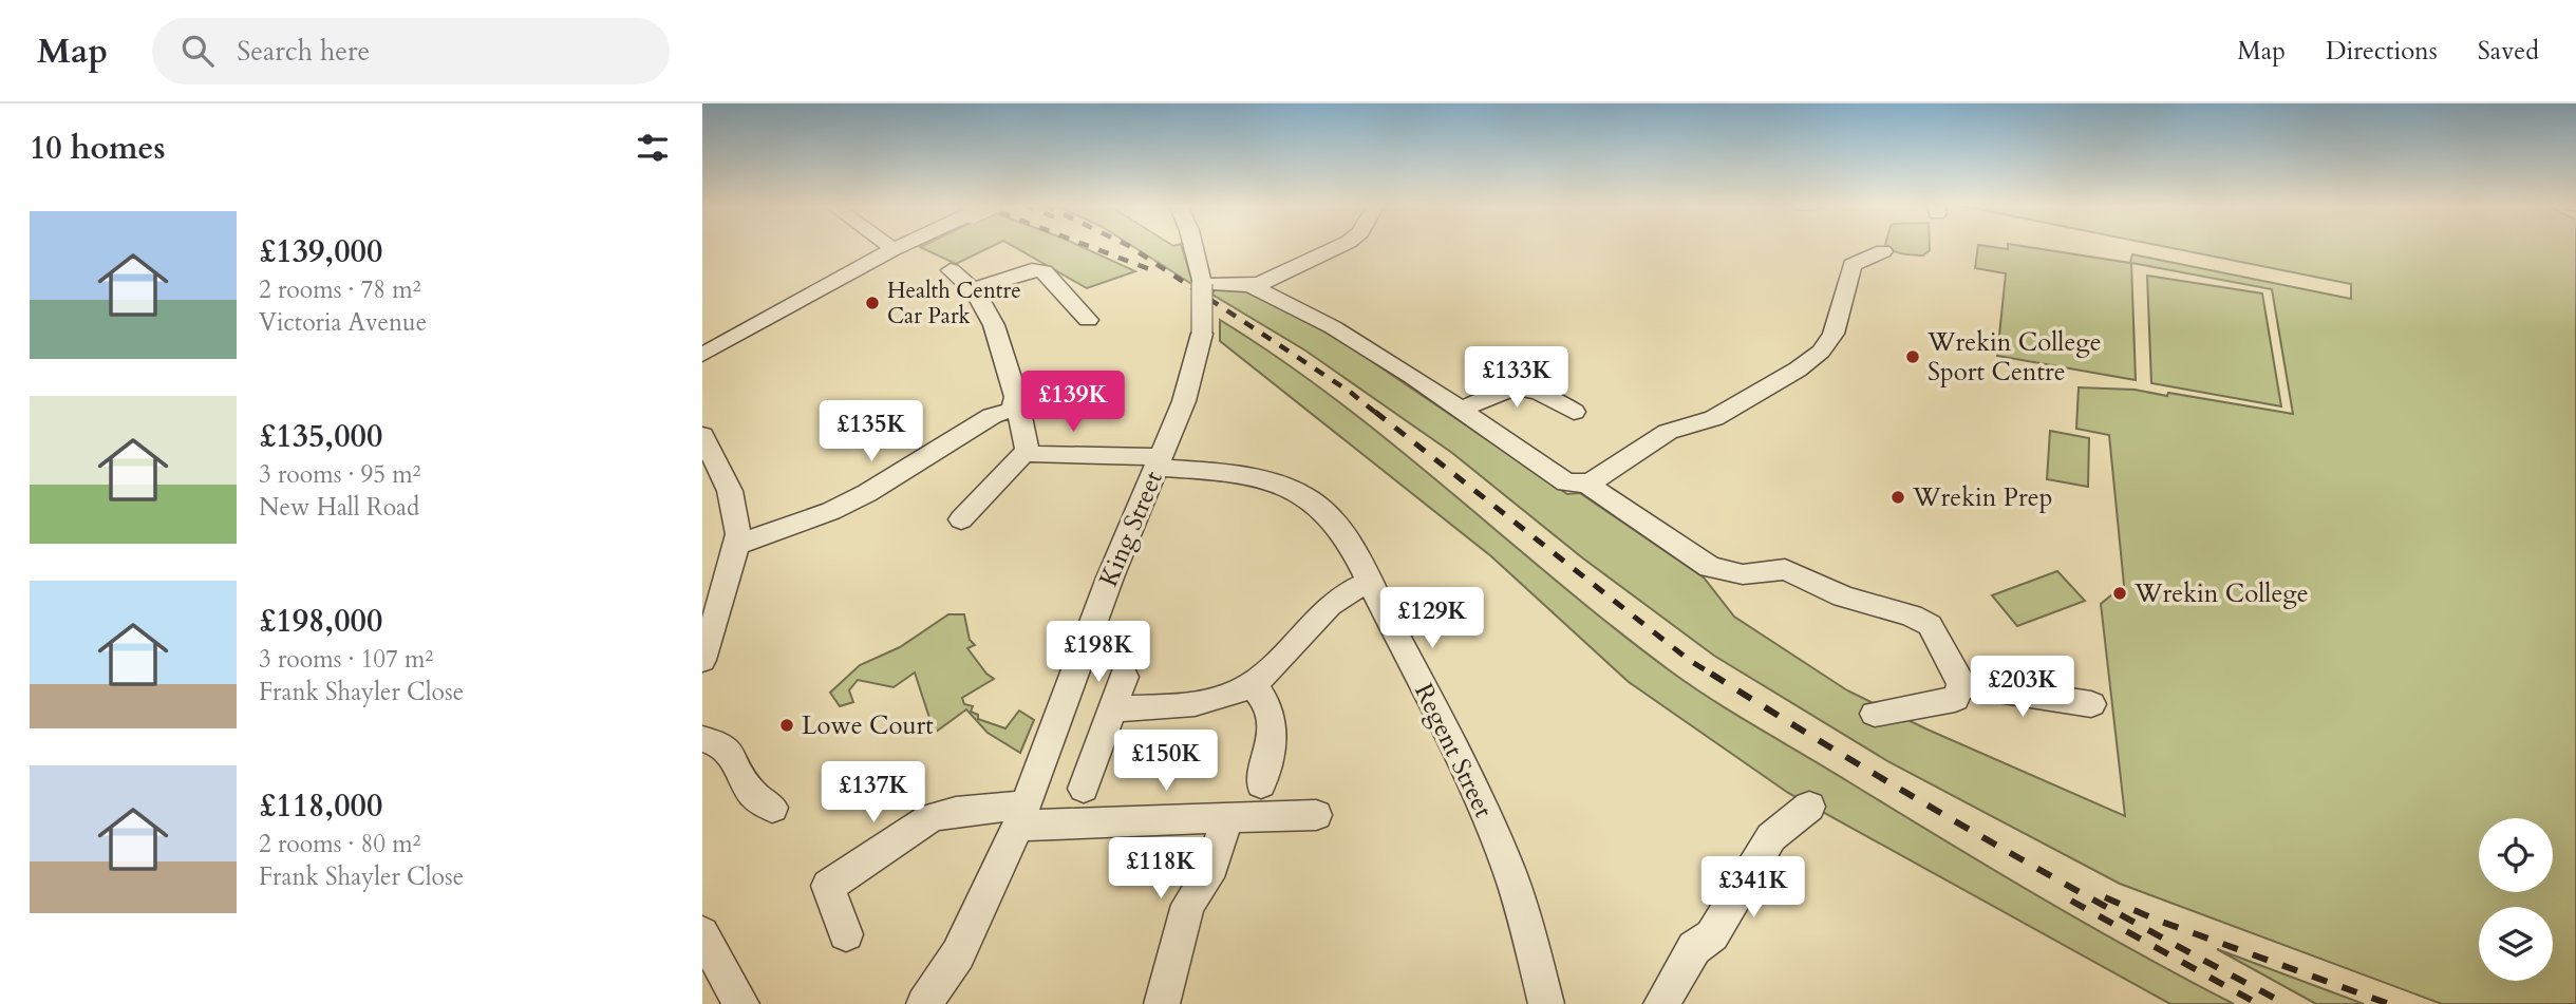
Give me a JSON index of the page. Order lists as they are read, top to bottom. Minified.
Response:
{"streets":{"street":["King Street","Regent Street"]},"crossings":[["King Street","Regent Street"]],"places":["Health Centre Car Park","Wrekin College Sport Centre","Wrekin Prep","Wrekin College","Lowe Court"],"page":{"header":"Map","search":"Search here","nav":["Map","Directions","Saved"],"heading":"10 homes","list":[{"name":"£139,000","note":"2 rooms · 78 m² · Victoria Avenue"},{"name":"£135,000","note":"3 rooms · 95 m² · New Hall Road"},{"name":"£198,000","note":"3 rooms · 107 m² · Frank Shayler Close"},{"name":"£118,000","note":"2 rooms · 80 m² · Frank Shayler Close"}],"price":["£133K","£139K","£135K","£129K","£198K","£203K","£150K","£137K","£118K","£341K"]}}
